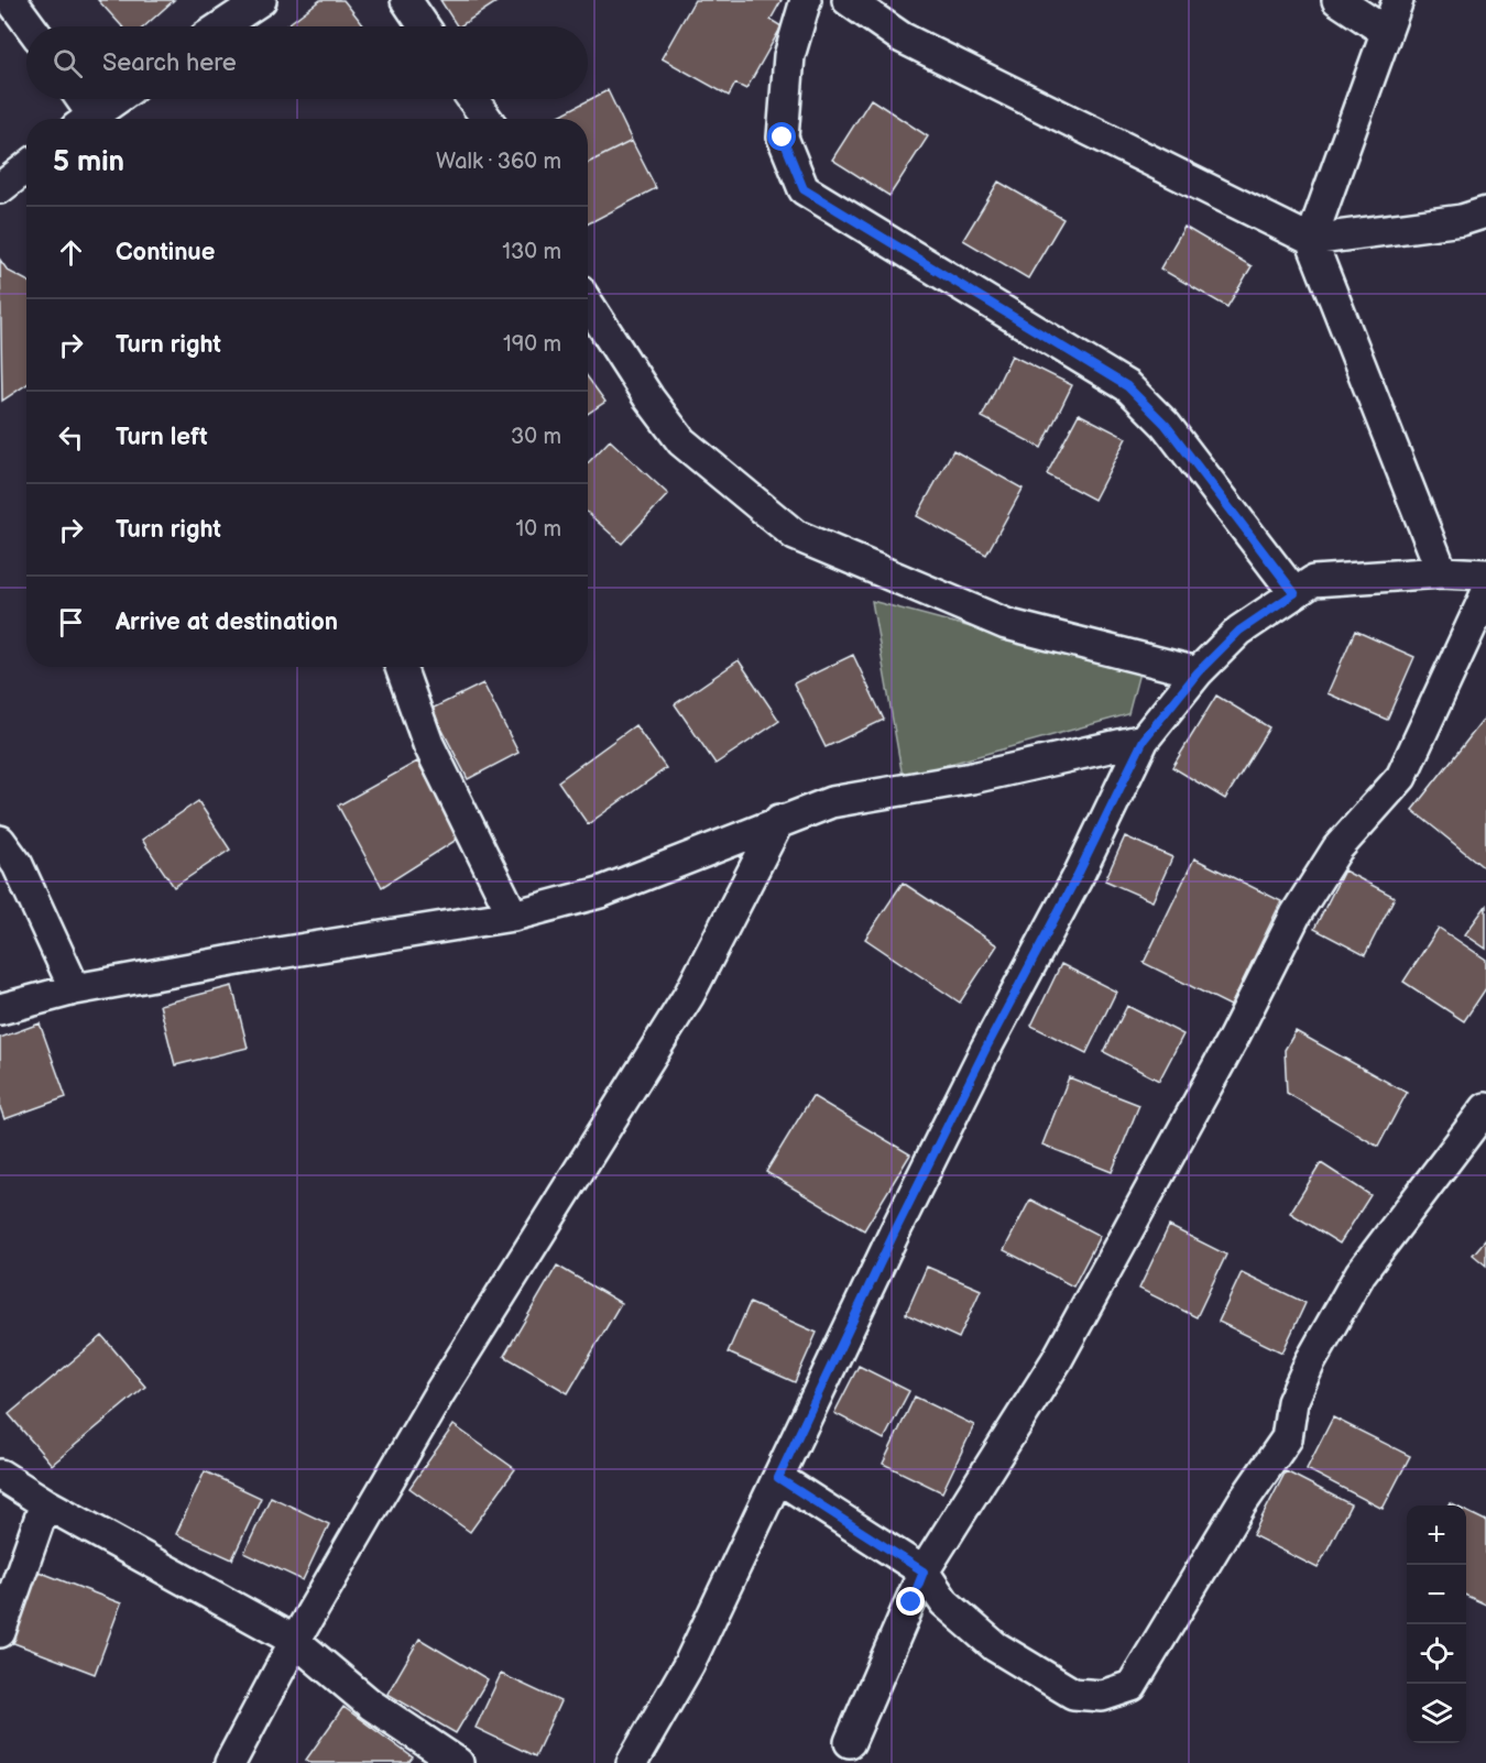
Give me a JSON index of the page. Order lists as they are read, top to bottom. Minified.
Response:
{"page":{"search":"Search here","heading":["5 min","Walk · 360 m"],"list":[["Continue","130 m"],["Turn right","190 m"],["Turn left","30 m"],["Turn right","10 m"],"Arrive at destination"],"map_buttons":["+","−"]}}
